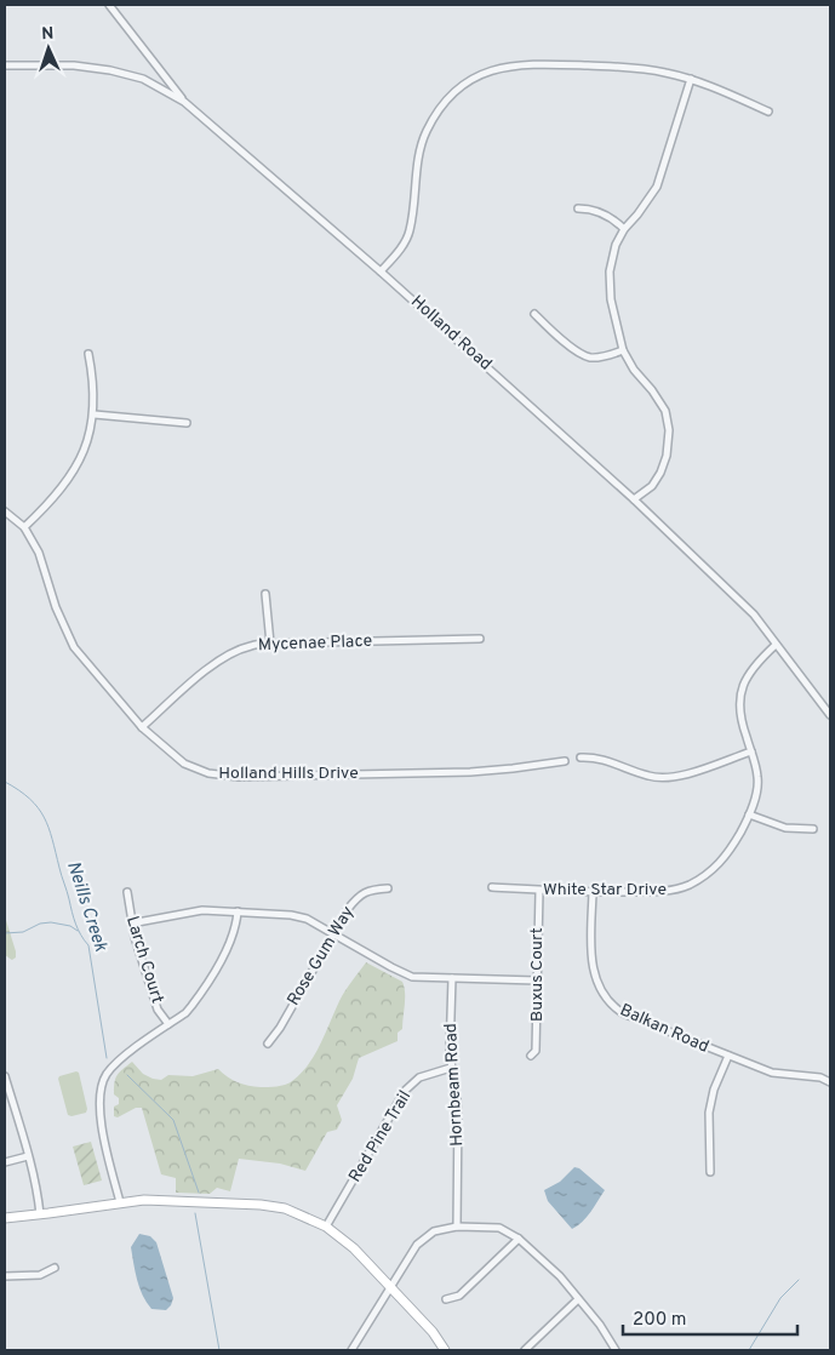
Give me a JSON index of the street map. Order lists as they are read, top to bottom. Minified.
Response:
{"streets":{"street":["Holland Road","Mycenae Place","Holland Hills Drive","White Star Drive","Rose Gum Way","Larch Court","Buxus Court","Balkan Road","Hornbeam Road","Red Pine Trail"]},"crossings":[["Holland Road","White Star Drive"],["Mycenae Place","Holland Hills Drive"],["White Star Drive","Buxus Court"],["White Star Drive","Balkan Road"],["Hornbeam Road","Red Pine Trail"]],"water":["Neills Creek"],"scale_bar":"200 m","north":"top"}
